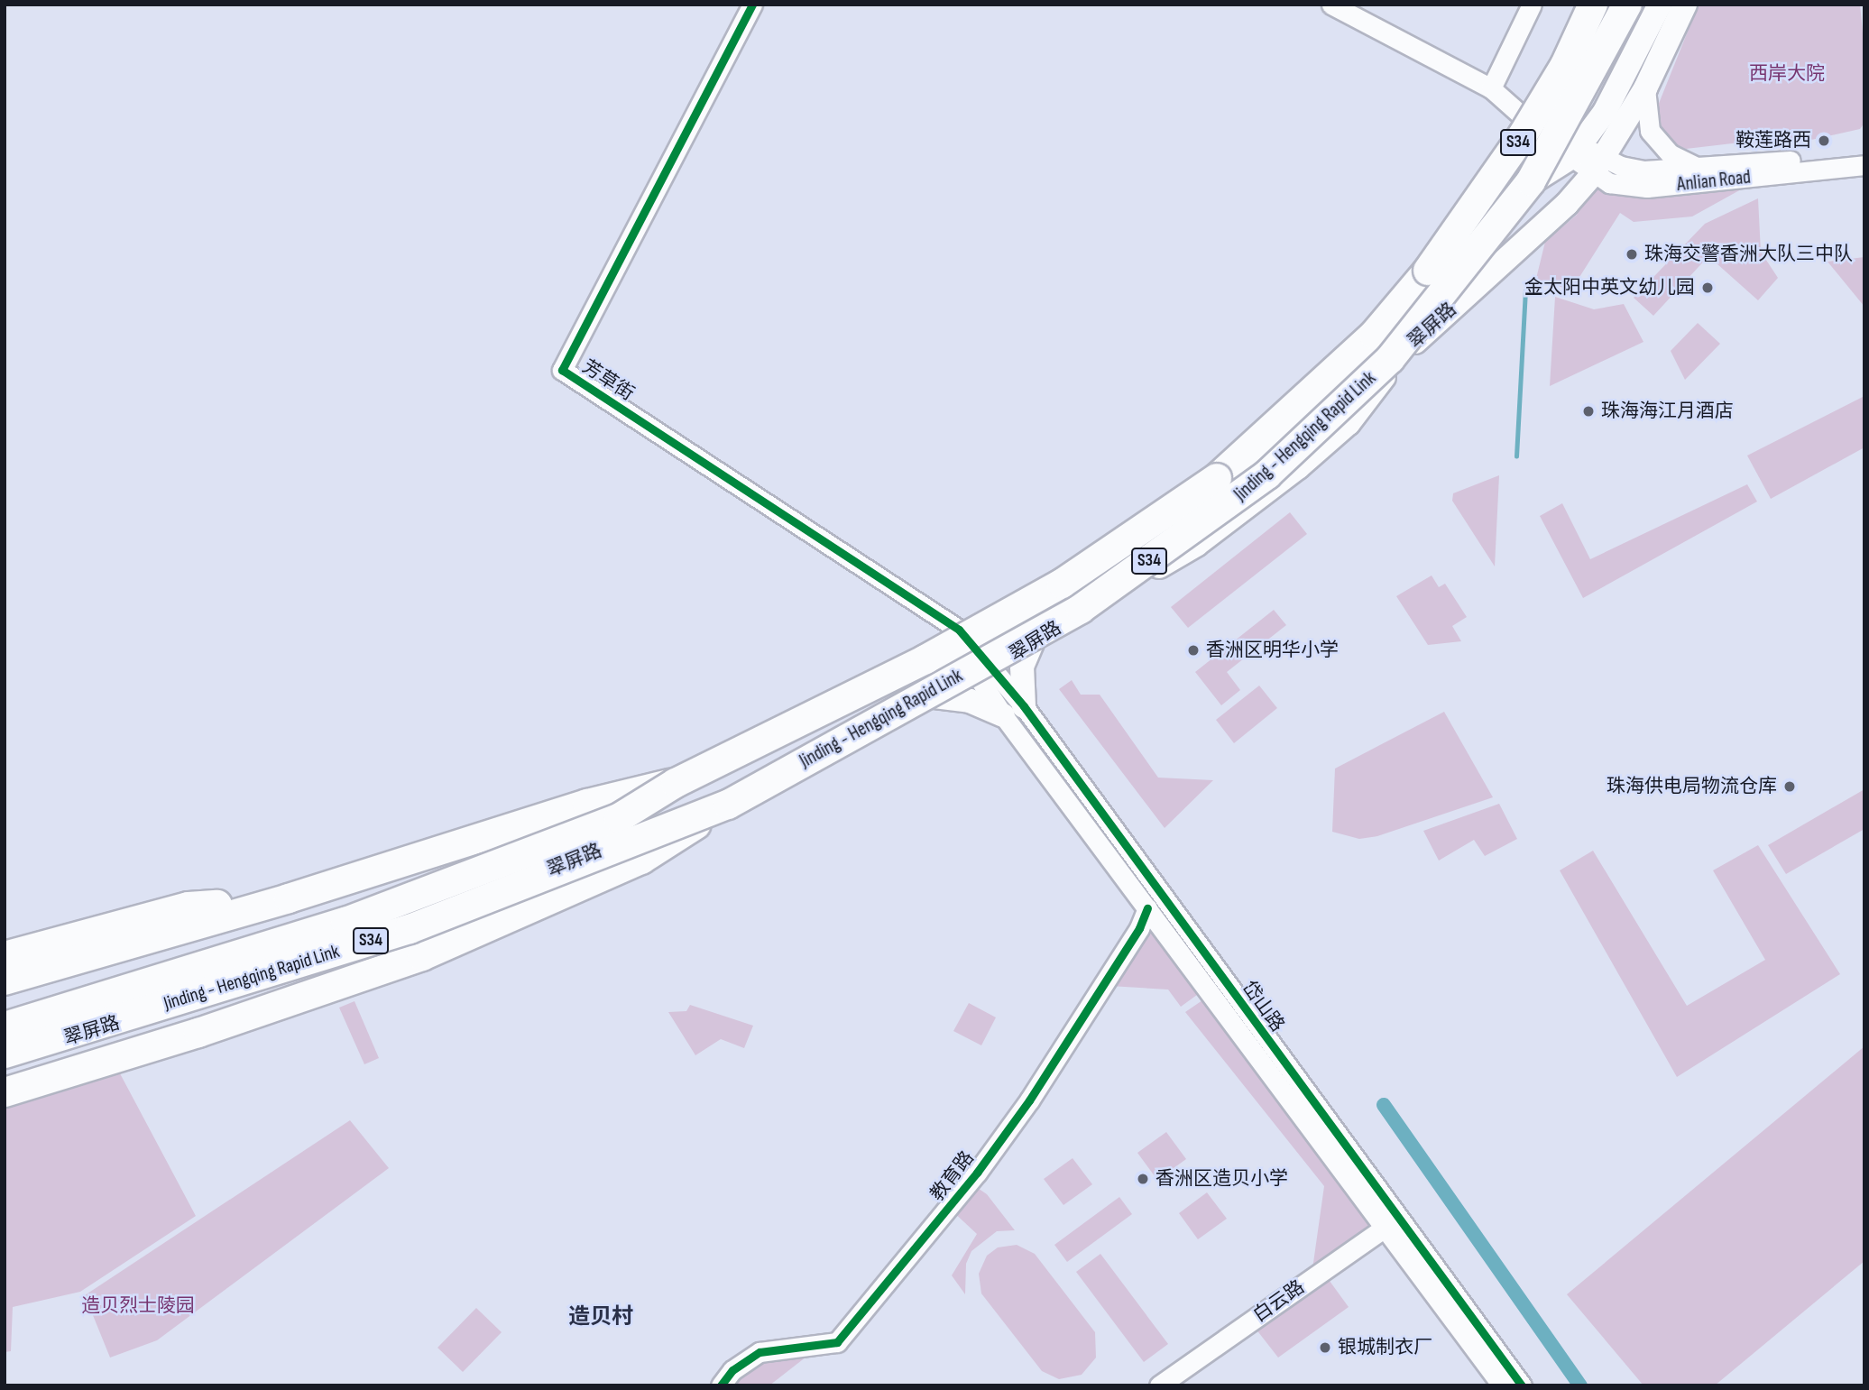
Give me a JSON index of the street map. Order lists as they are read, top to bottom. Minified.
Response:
{"streets":{"highway":["S34","Jinding - Hengqing Rapid Link"],"main road":["翠屏路"],"street":["Anlian Road","芳草街","岱山路","教育路","白云路"]},"crossings":[["Anlian Road","翠屏路"],["翠屏路","芳草街"],["翠屏路","Jinding - Hengqing Rapid Link"],["翠屏路","岱山路"],["芳草街","岱山路"],["岱山路","教育路"],["岱山路","白云路"]],"districts":["造贝村"],"parks":["西岸大院","造贝烈士陵园"],"places":["鞍莲路西","珠海交警香洲大队三中队","金太阳中英文幼儿园","珠海海江月酒店","香洲区明华小学","珠海供电局物流仓库","香洲区造贝小学","银城制衣厂"]}
